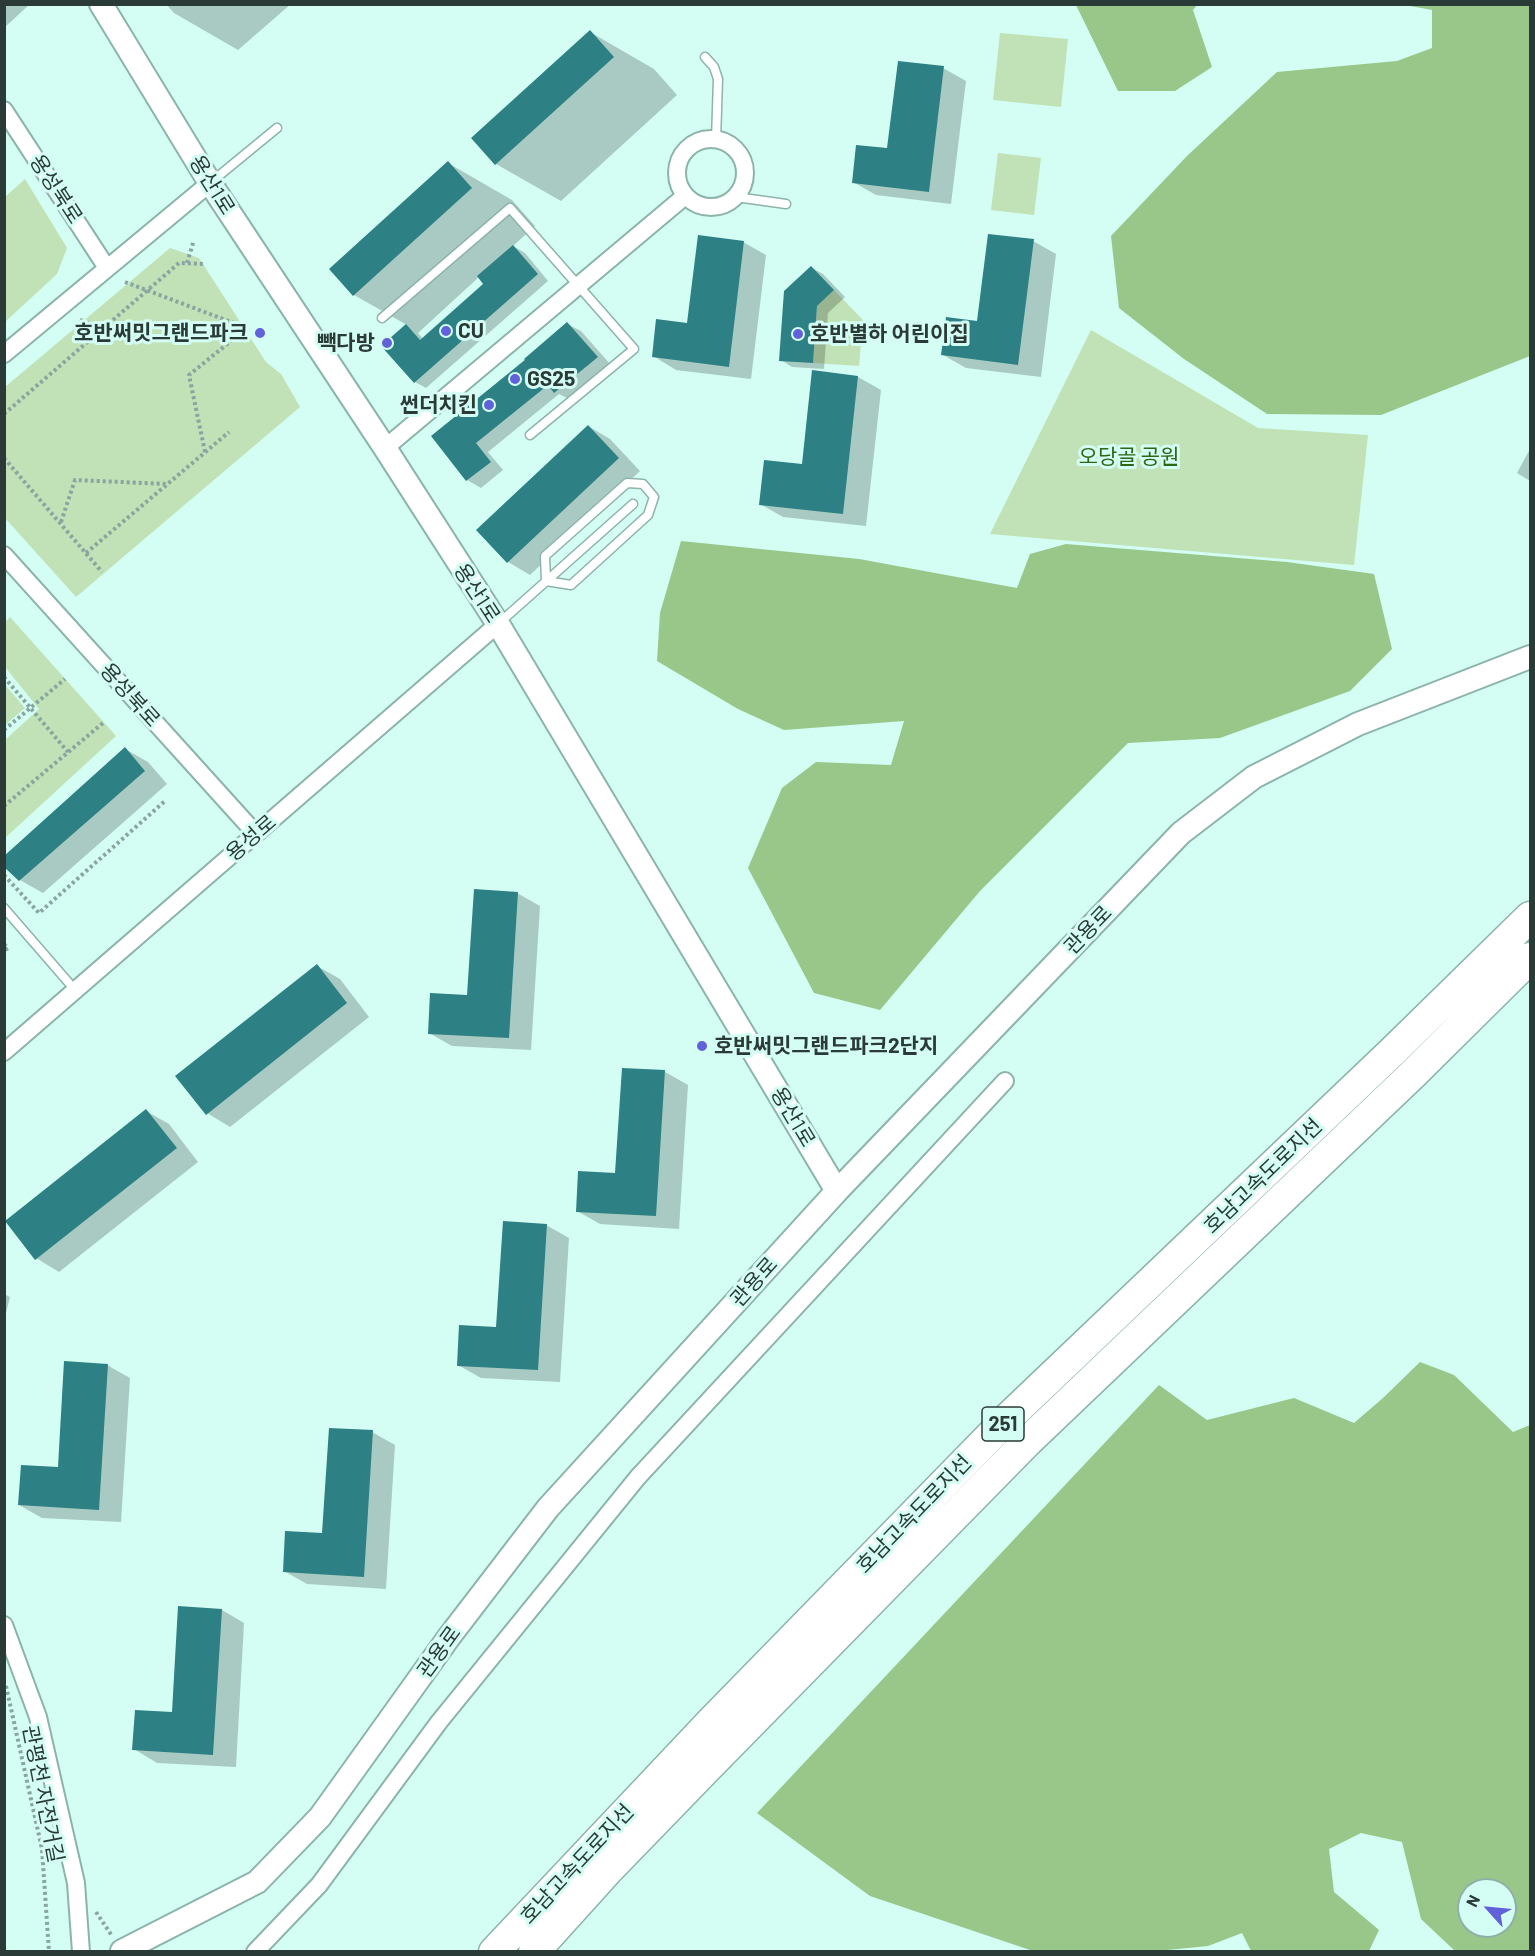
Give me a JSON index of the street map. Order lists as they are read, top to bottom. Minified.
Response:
{"streets":{"highway":["호남고속도로지선","251"],"main road":["용산1로","관용로"],"street":["용성북로","용성로"],"path":["관평천 자전거길"]},"crossings":[["용산1로","용성로"],["용산1로","관용로"],["용성북로","용성로"]],"parks":["오당골 공원"],"places":["CU","호반써밋그랜드파크","호반별하 어린이집","빽다방","GS25","썬더치킨","호반써밋그랜드파크2단지"],"north":"top left"}
